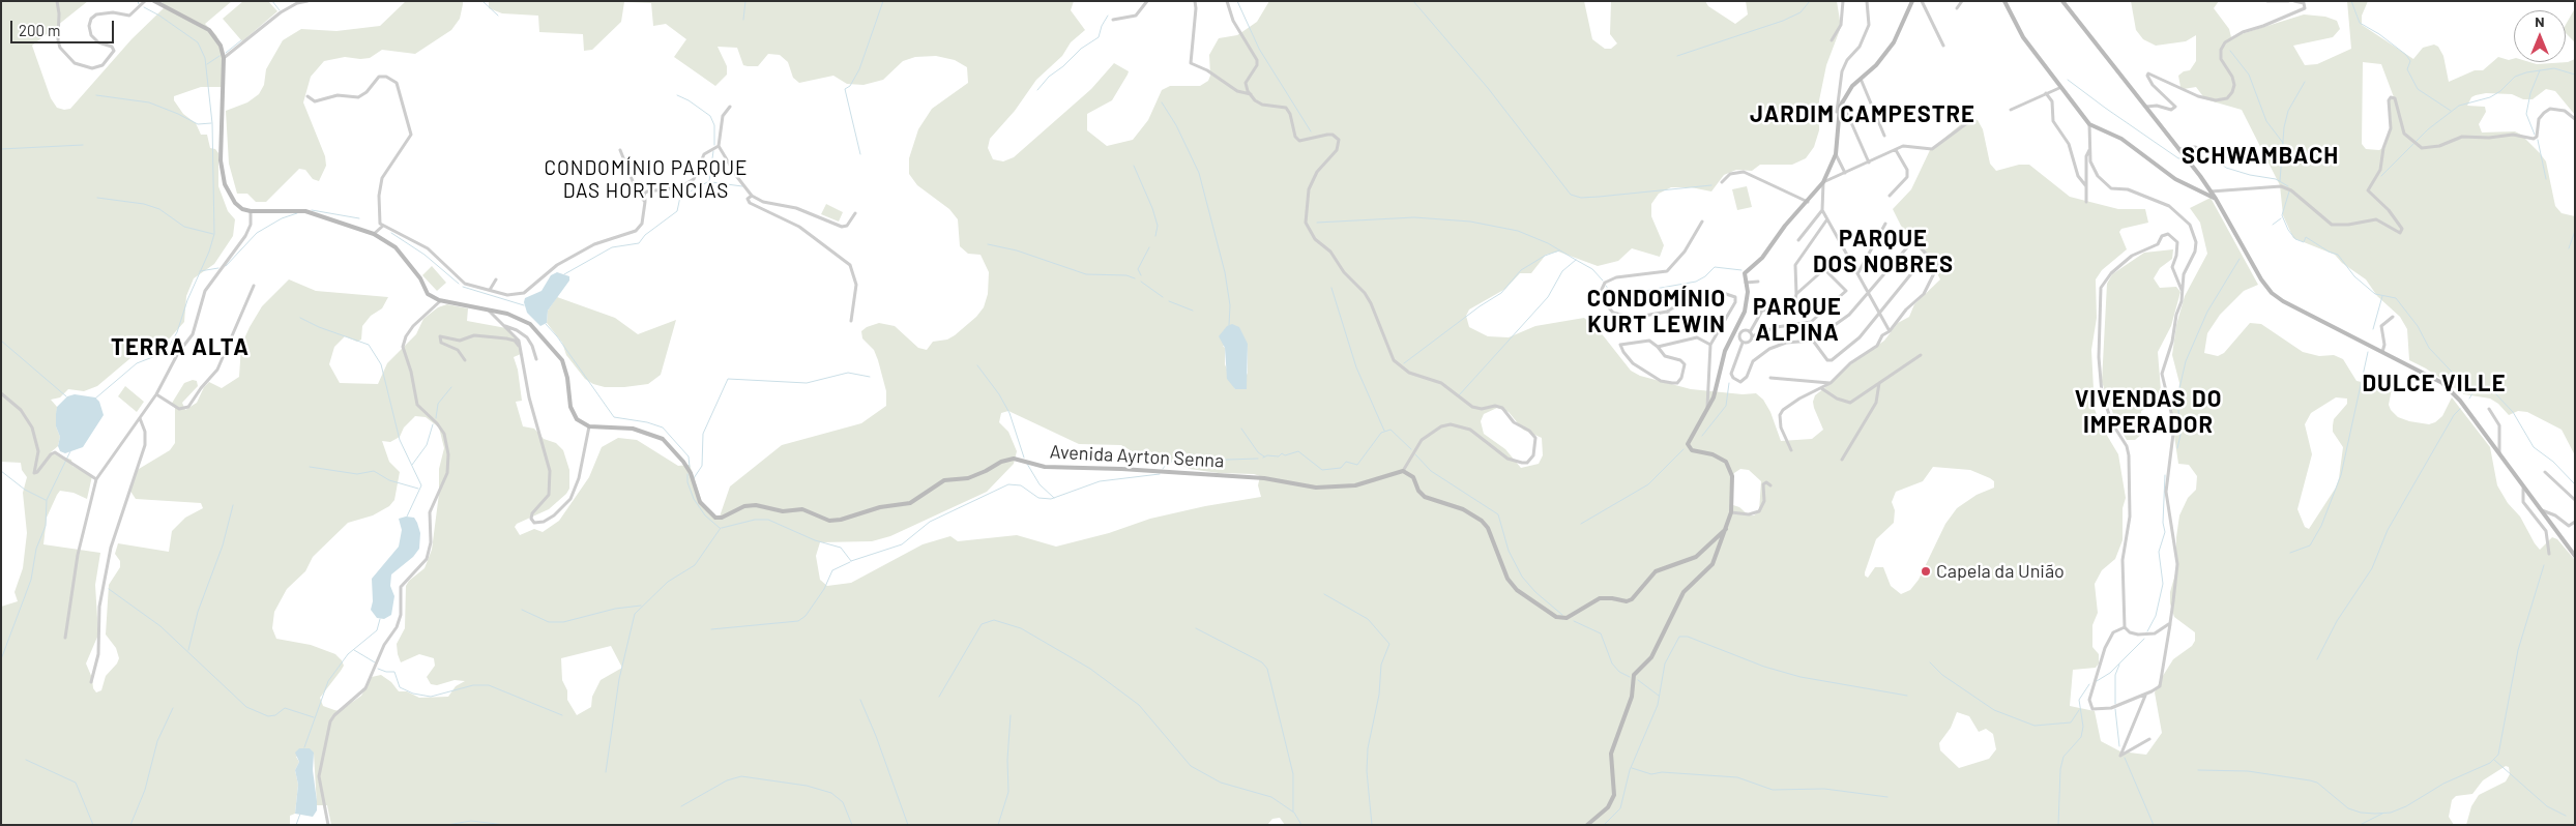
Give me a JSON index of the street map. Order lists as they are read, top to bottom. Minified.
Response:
{"streets":{"street":["Avenida Ayrton Senna"]},"districts":["JARDIM CAMPESTRE","SCHWAMBACH","CONDOMÍNIO PARQUE DAS HORTENCIAS","PARQUE DOS NOBRES","CONDOMÍNIO KURT LEWIN","PARQUE ALPINA","TERRA ALTA","DULCE VILLE","VIVENDAS DO IMPERADOR"],"places":["Capela da União"],"scale_bar":"200 m","north":"top"}
